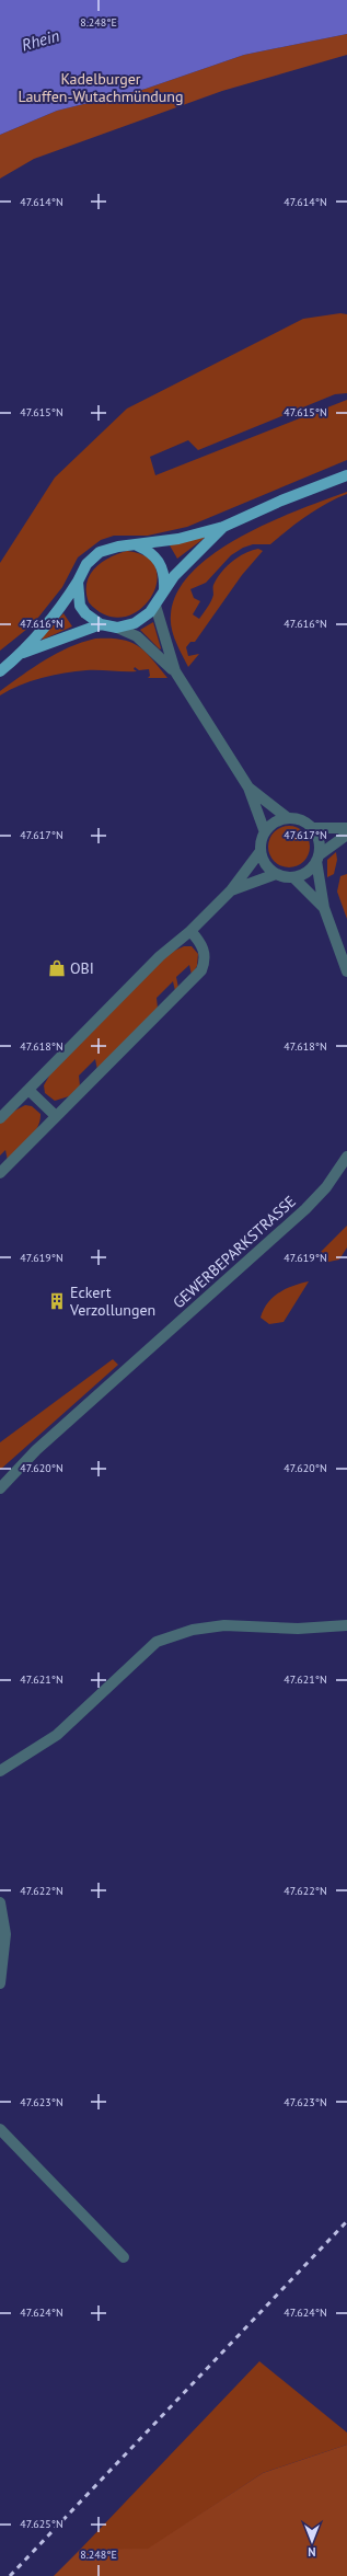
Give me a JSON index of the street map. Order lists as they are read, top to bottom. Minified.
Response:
{"streets":{"street":["GEWERBEPARKSTRASSE"]},"water":["Rhein"],"parks":["Kadelburger Lauffen-Wutachmündung"],"places":{"shop":["OBI"],"building":["Eckert Verzollungen"]},"north":"bottom","coordinates":["8.248°E","47.614°N","47.615°N","47.616°N","47.617°N","47.618°N","47.619°N","47.620°N","47.621°N","47.622°N","47.623°N","47.624°N","47.625°N"]}
